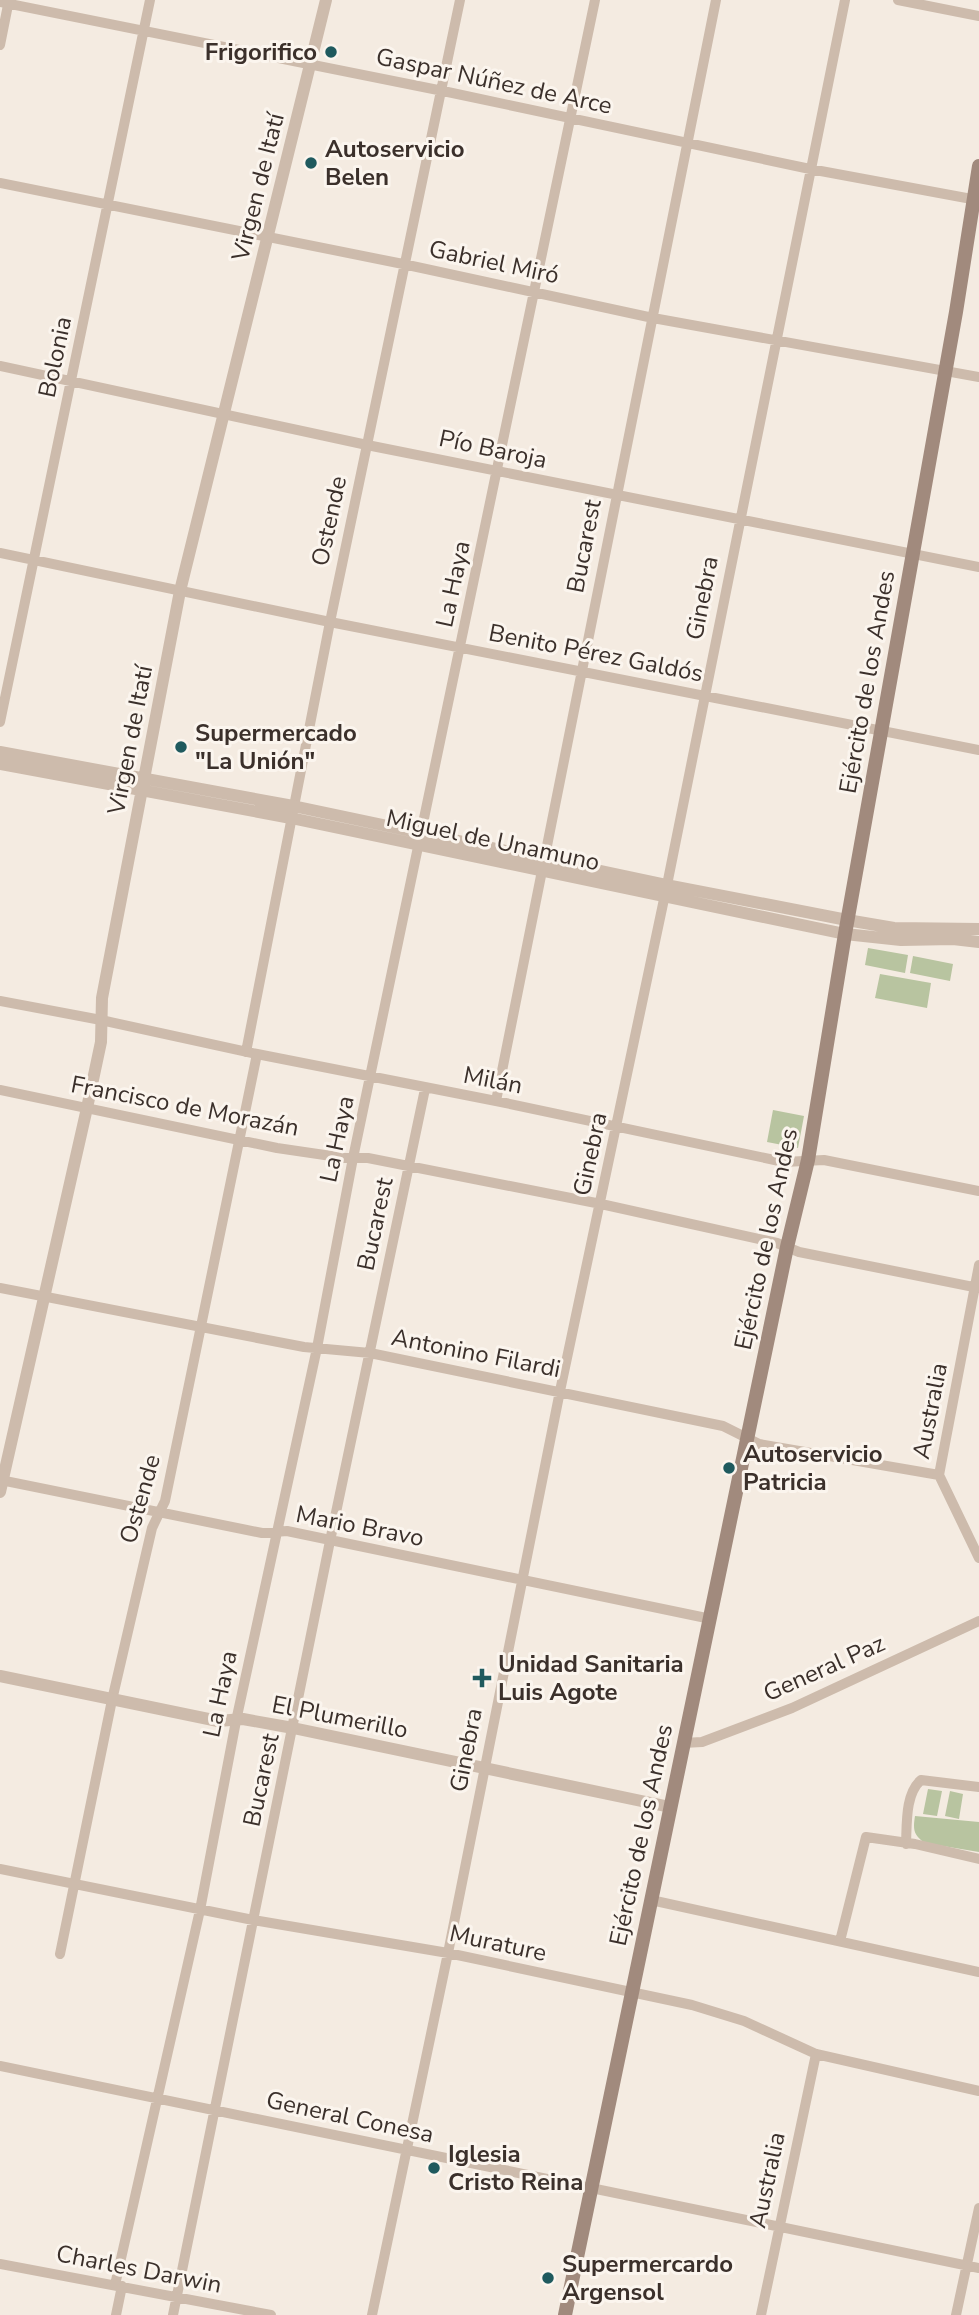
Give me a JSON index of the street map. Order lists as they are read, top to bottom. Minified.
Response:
{"streets":{"main road":["Ejército de los Andes"],"street":["Gaspar Núñez de Arce","Virgen de Itatí","Gabriel Miró","Bolonia","Pío Baroja","Ostende","Bucarest","La Haya","Ginebra","Benito Pérez Galdós","Miguel de Unamuno","Milán","Francisco de Morazán","Antonino Filardi","Australia","Mario Bravo","General Paz","El Plumerillo","Murature","General Conesa","Charles Darwin"]},"crossings":[["Gaspar Núñez de Arce","Virgen de Itatí"],["Gaspar Núñez de Arce","Bolonia"],["Gaspar Núñez de Arce","Ostende"],["Gaspar Núñez de Arce","Bucarest"],["Gaspar Núñez de Arce","La Haya"],["Gaspar Núñez de Arce","Ginebra"],["Gaspar Núñez de Arce","Ejército de los Andes"],["Virgen de Itatí","Gabriel Miró"],["Virgen de Itatí","Pío Baroja"],["Virgen de Itatí","Benito Pérez Galdós"],["Virgen de Itatí","Miguel de Unamuno"],["Virgen de Itatí","Milán"],["Virgen de Itatí","Francisco de Morazán"],["Virgen de Itatí","Antonino Filardi"],["Virgen de Itatí","Mario Bravo"],["Gabriel Miró","Bolonia"],["Gabriel Miró","Ostende"],["Gabriel Miró","Bucarest"],["Gabriel Miró","La Haya"],["Gabriel Miró","Ginebra"],["Gabriel Miró","Ejército de los Andes"],["Bolonia","Pío Baroja"],["Bolonia","Benito Pérez Galdós"],["Pío Baroja","Ostende"],["Pío Baroja","Bucarest"],["Pío Baroja","La Haya"],["Pío Baroja","Ginebra"],["Pío Baroja","Ejército de los Andes"],["Ostende","Benito Pérez Galdós"],["Ostende","Miguel de Unamuno"],["Ostende","Milán"],["Ostende","Francisco de Morazán"],["Ostende","Antonino Filardi"],["Ostende","Mario Bravo"],["Ostende","El Plumerillo"],["Ostende","Murature"],["Bucarest","Benito Pérez Galdós"],["Bucarest","Miguel de Unamuno"],["Bucarest","Milán"],["Bucarest","Francisco de Morazán"],["Bucarest","Antonino Filardi"],["Bucarest","Mario Bravo"],["Bucarest","El Plumerillo"],["Bucarest","Murature"],["Bucarest","General Conesa"],["Bucarest","Charles Darwin"],["La Haya","Benito Pérez Galdós"],["La Haya","Miguel de Unamuno"],["La Haya","Milán"],["La Haya","Francisco de Morazán"],["La Haya","Antonino Filardi"],["La Haya","Mario Bravo"],["La Haya","El Plumerillo"],["La Haya","Murature"],["La Haya","General Conesa"],["La Haya","Charles Darwin"],["Ginebra","Benito Pérez Galdós"],["Ginebra","Miguel de Unamuno"],["Ginebra","Milán"],["Ginebra","Francisco de Morazán"],["Ginebra","Antonino Filardi"],["Ginebra","Mario Bravo"],["Ginebra","El Plumerillo"],["Ginebra","Murature"],["Ginebra","General Conesa"],["Benito Pérez Galdós","Ejército de los Andes"],["Ejército de los Andes","Miguel de Unamuno"],["Ejército de los Andes","Milán"],["Ejército de los Andes","Francisco de Morazán"],["Ejército de los Andes","Antonino Filardi"],["Ejército de los Andes","Mario Bravo"],["Ejército de los Andes","General Paz"],["Ejército de los Andes","El Plumerillo"],["Ejército de los Andes","Murature"],["Ejército de los Andes","General Conesa"],["Francisco de Morazán","Australia"],["Antonino Filardi","Australia"],["Australia","Murature"],["Australia","General Conesa"]],"places":{"other":["Frigorifico","Autoservicio Belen","Supermercado \"La Unión\"","Autoservicio Patricia","Iglesia Cristo Reina","Supermercardo Argensol"],"health":["Unidad Sanitaria Luis Agote"]}}
